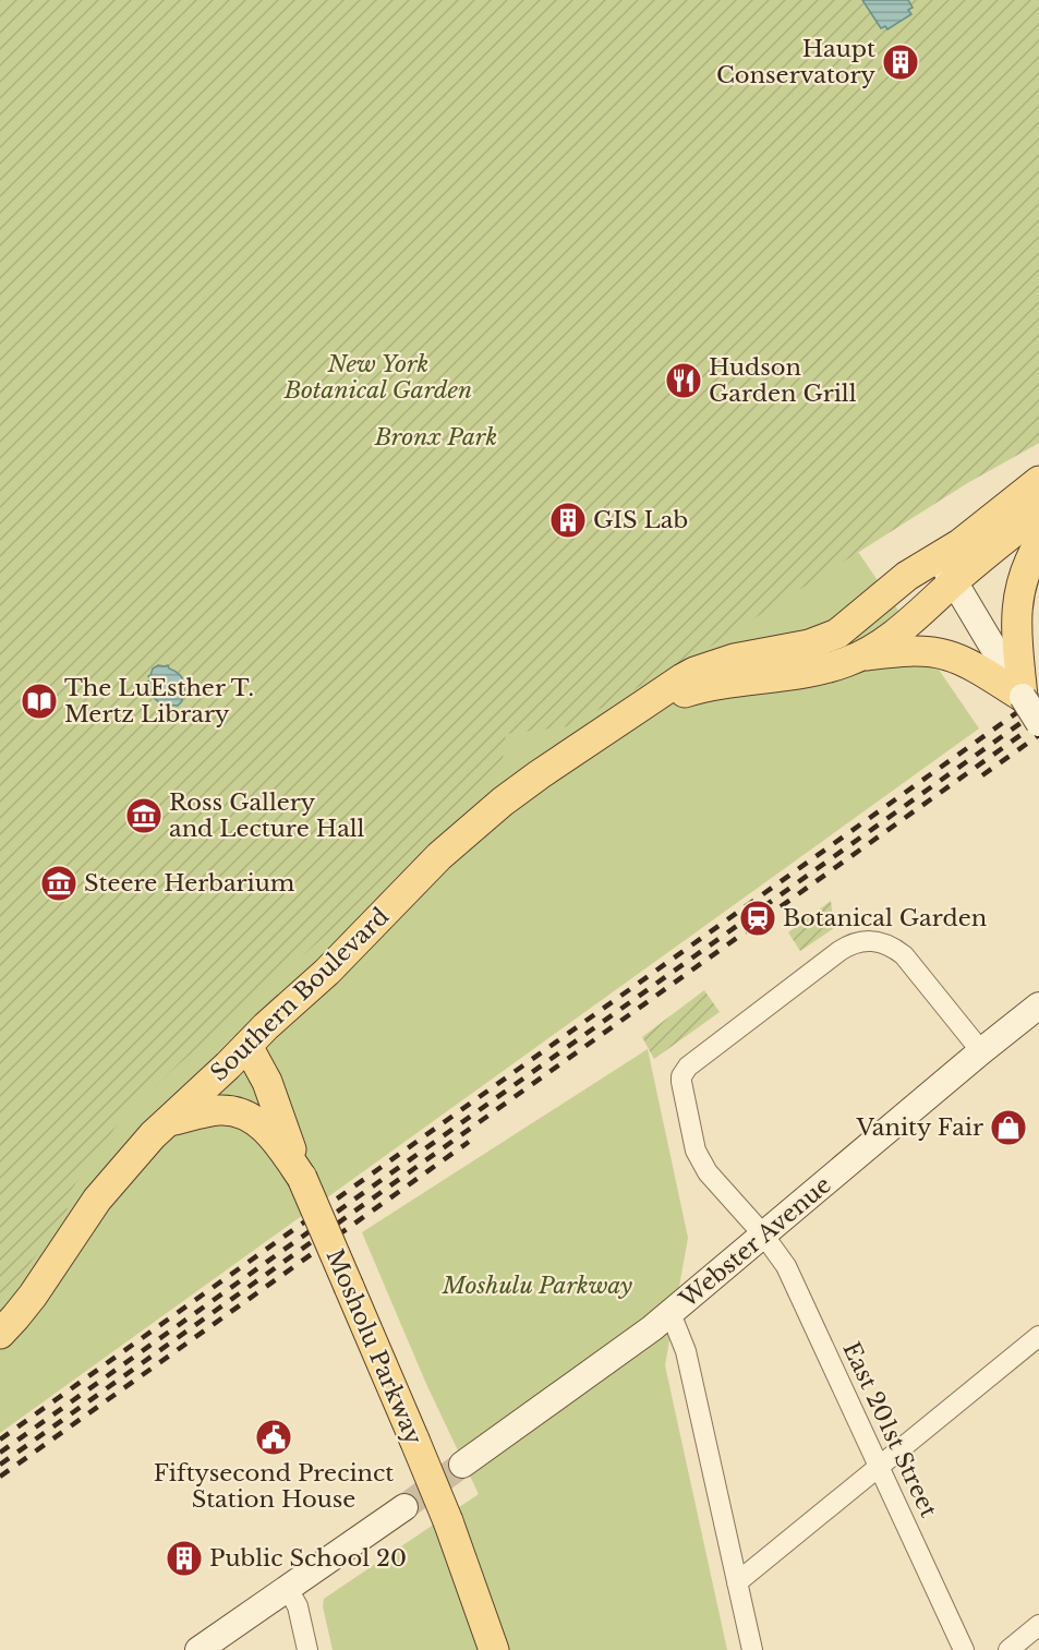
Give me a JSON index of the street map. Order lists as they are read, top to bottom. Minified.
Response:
{"streets":{"main road":["Southern Boulevard","Webster Avenue","Mosholu Parkway"],"street":["East 201st Street"]},"crossings":[["Southern Boulevard","Mosholu Parkway"],["Webster Avenue","East 201st Street"]],"parks":["New York Botanical Garden","Bronx Park","Moshulu Parkway"],"places":{"building":["Haupt Conservatory","GIS Lab","Public School 20"],"restaurant":["Hudson Garden Grill"],"library":["The LuEsther T. Mertz Library"],"museum":["Ross Gallery and Lecture Hall","Steere Herbarium"],"station":["Botanical Garden"],"shop":["Vanity Fair"],"public building":["Fiftysecond Precinct Station House"]}}
